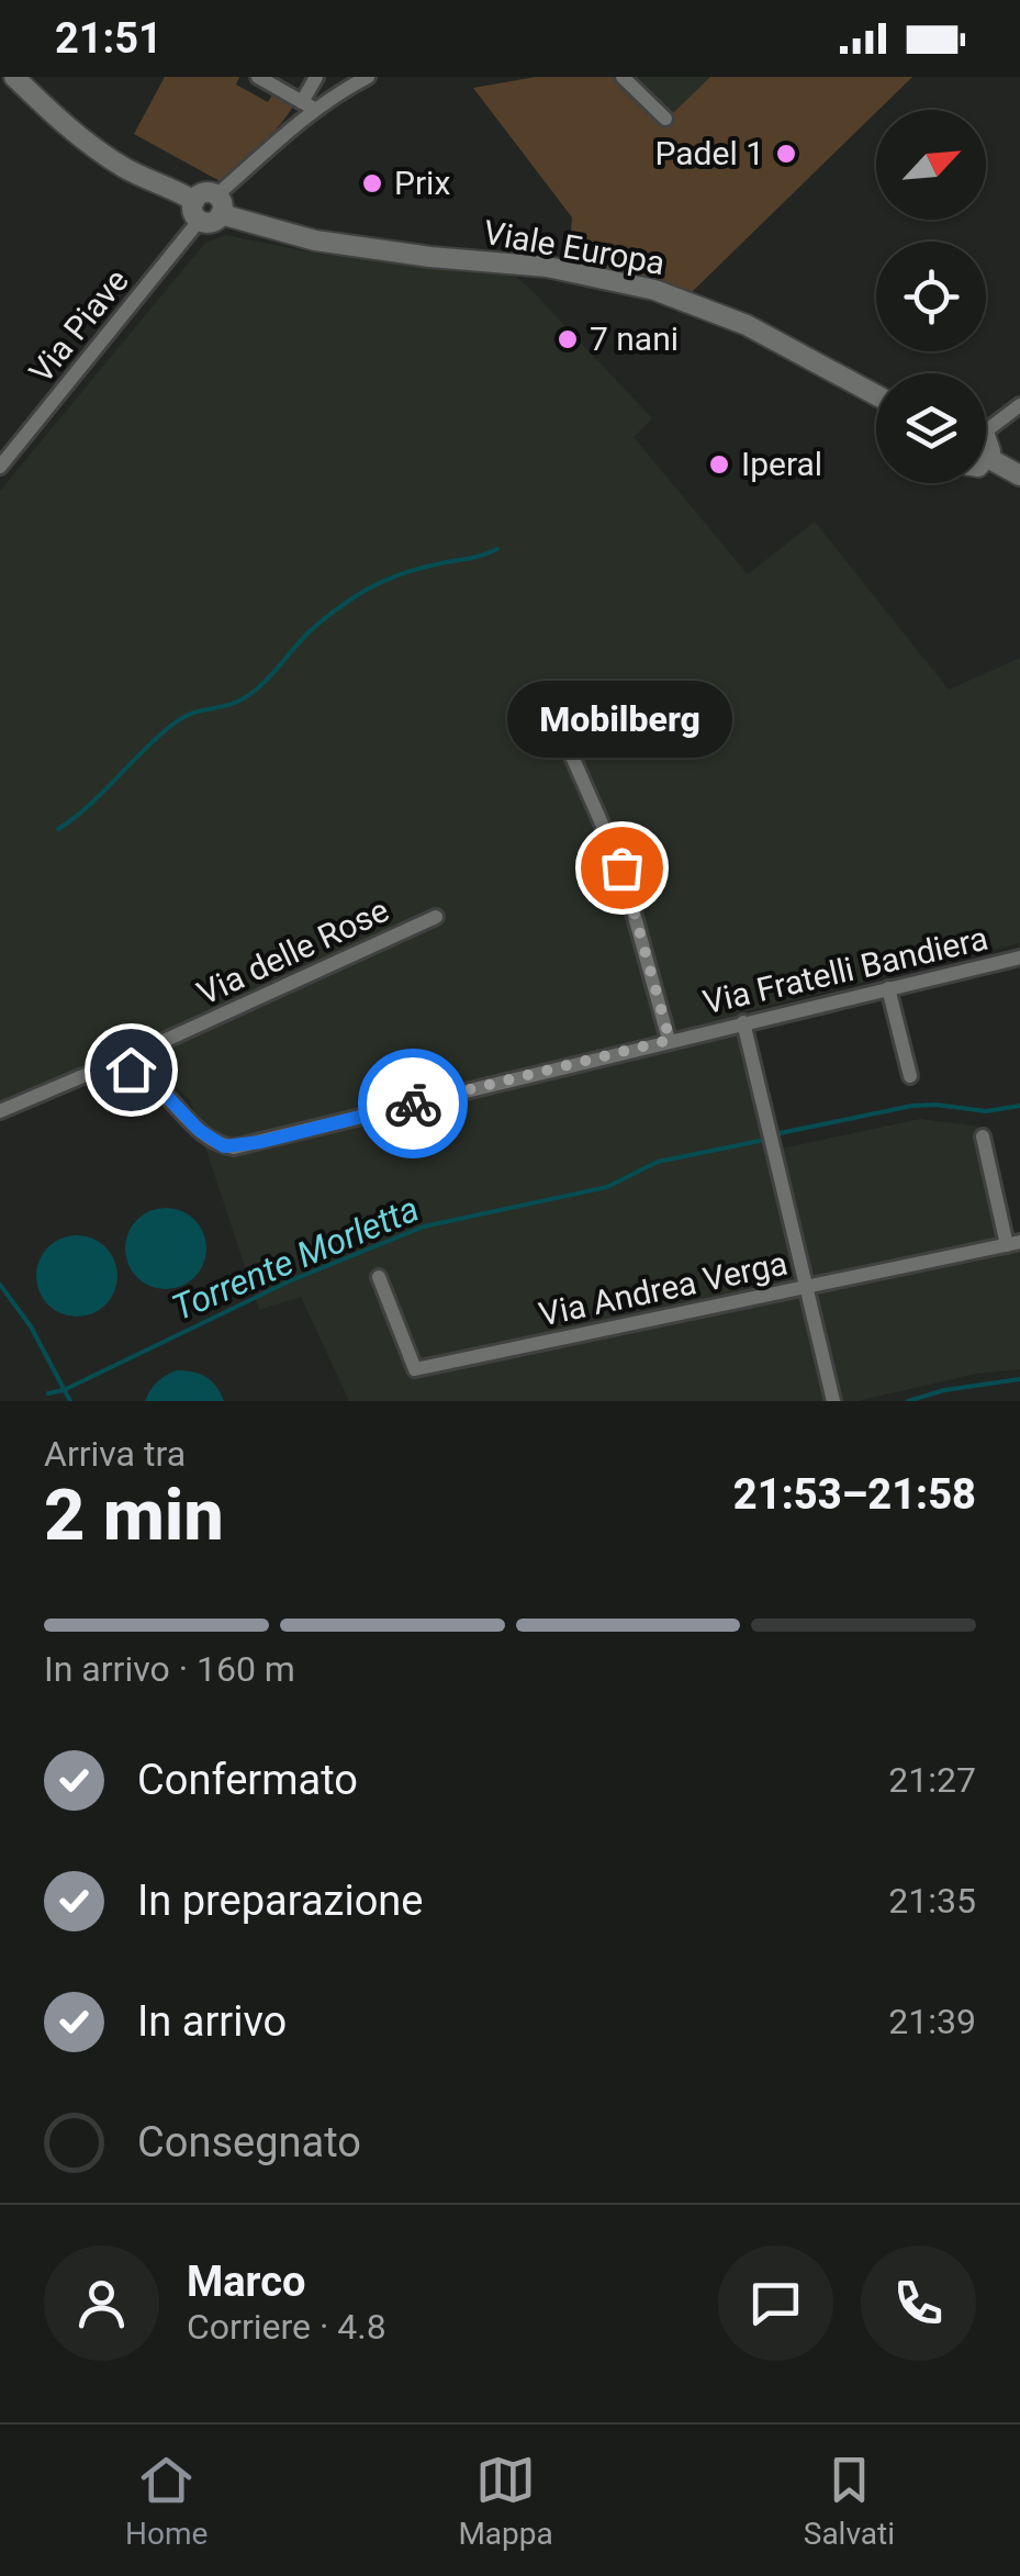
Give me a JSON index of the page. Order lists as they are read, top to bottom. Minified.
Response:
{"streets":{"street":["Viale Europa","Via Piave","Via delle Rose","Via Fratelli Bandiera","Via Andrea Verga"]},"crossings":[["Viale Europa","Via Piave"],["Via delle Rose","Via Fratelli Bandiera"]],"water":["Torrente Morletta"],"places":["Padel 1","Prix","7 nani","Iperal","Mobilberg"],"north":"top right","page":{"status":"21:51","bubble":"Mobilberg","heading":["2 min","Arriva tra","21:53–21:58"],"panel":["Marco","Corriere · 4.8"],"bar":"In arrivo · 160 m","list":[["Confermato","21:27"],["In preparazione","21:35"],["In arrivo","21:39"],"Consegnato"],"tabs":["Home","Mappa","Salvati"]}}
